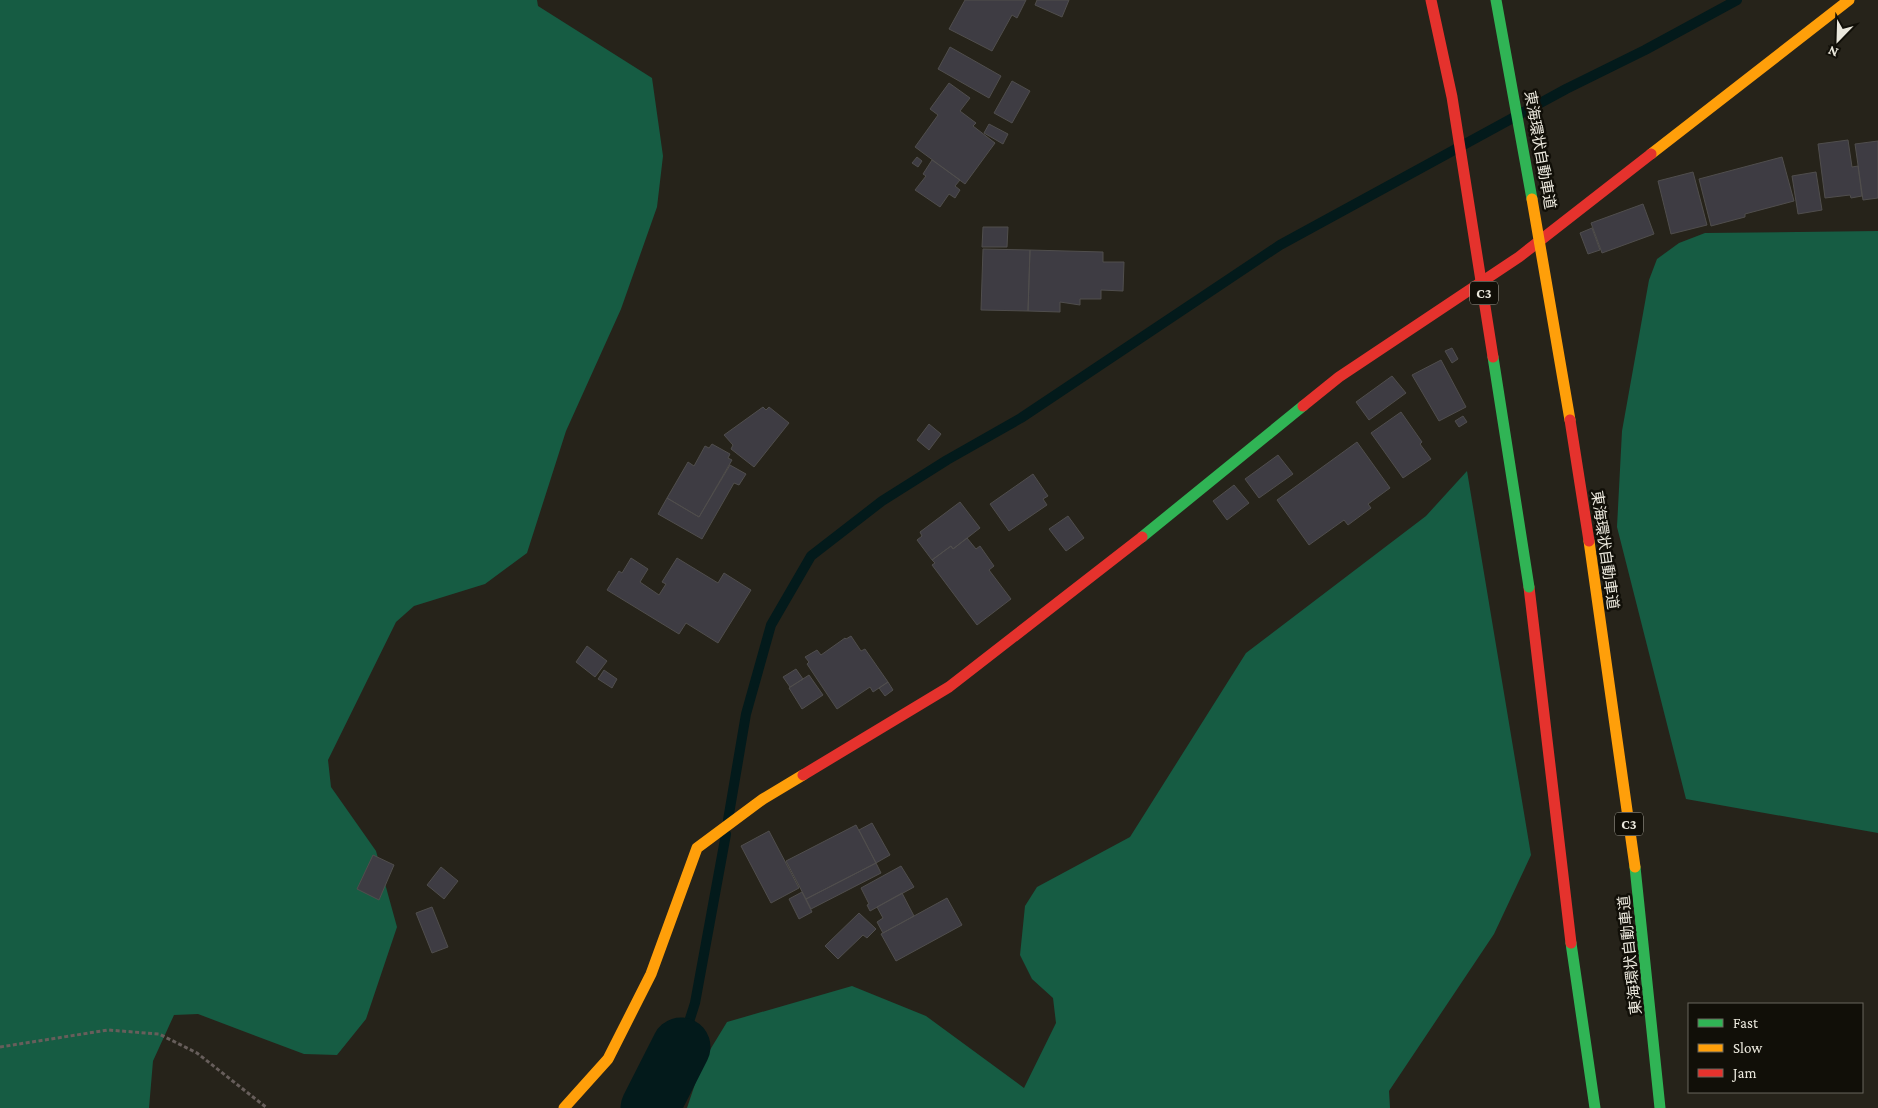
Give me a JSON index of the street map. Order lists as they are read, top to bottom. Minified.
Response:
{"streets":{"main road":["東海環状自動車道","C3"]},"legend":["Fast","Slow","Jam"],"north":"bottom left"}
